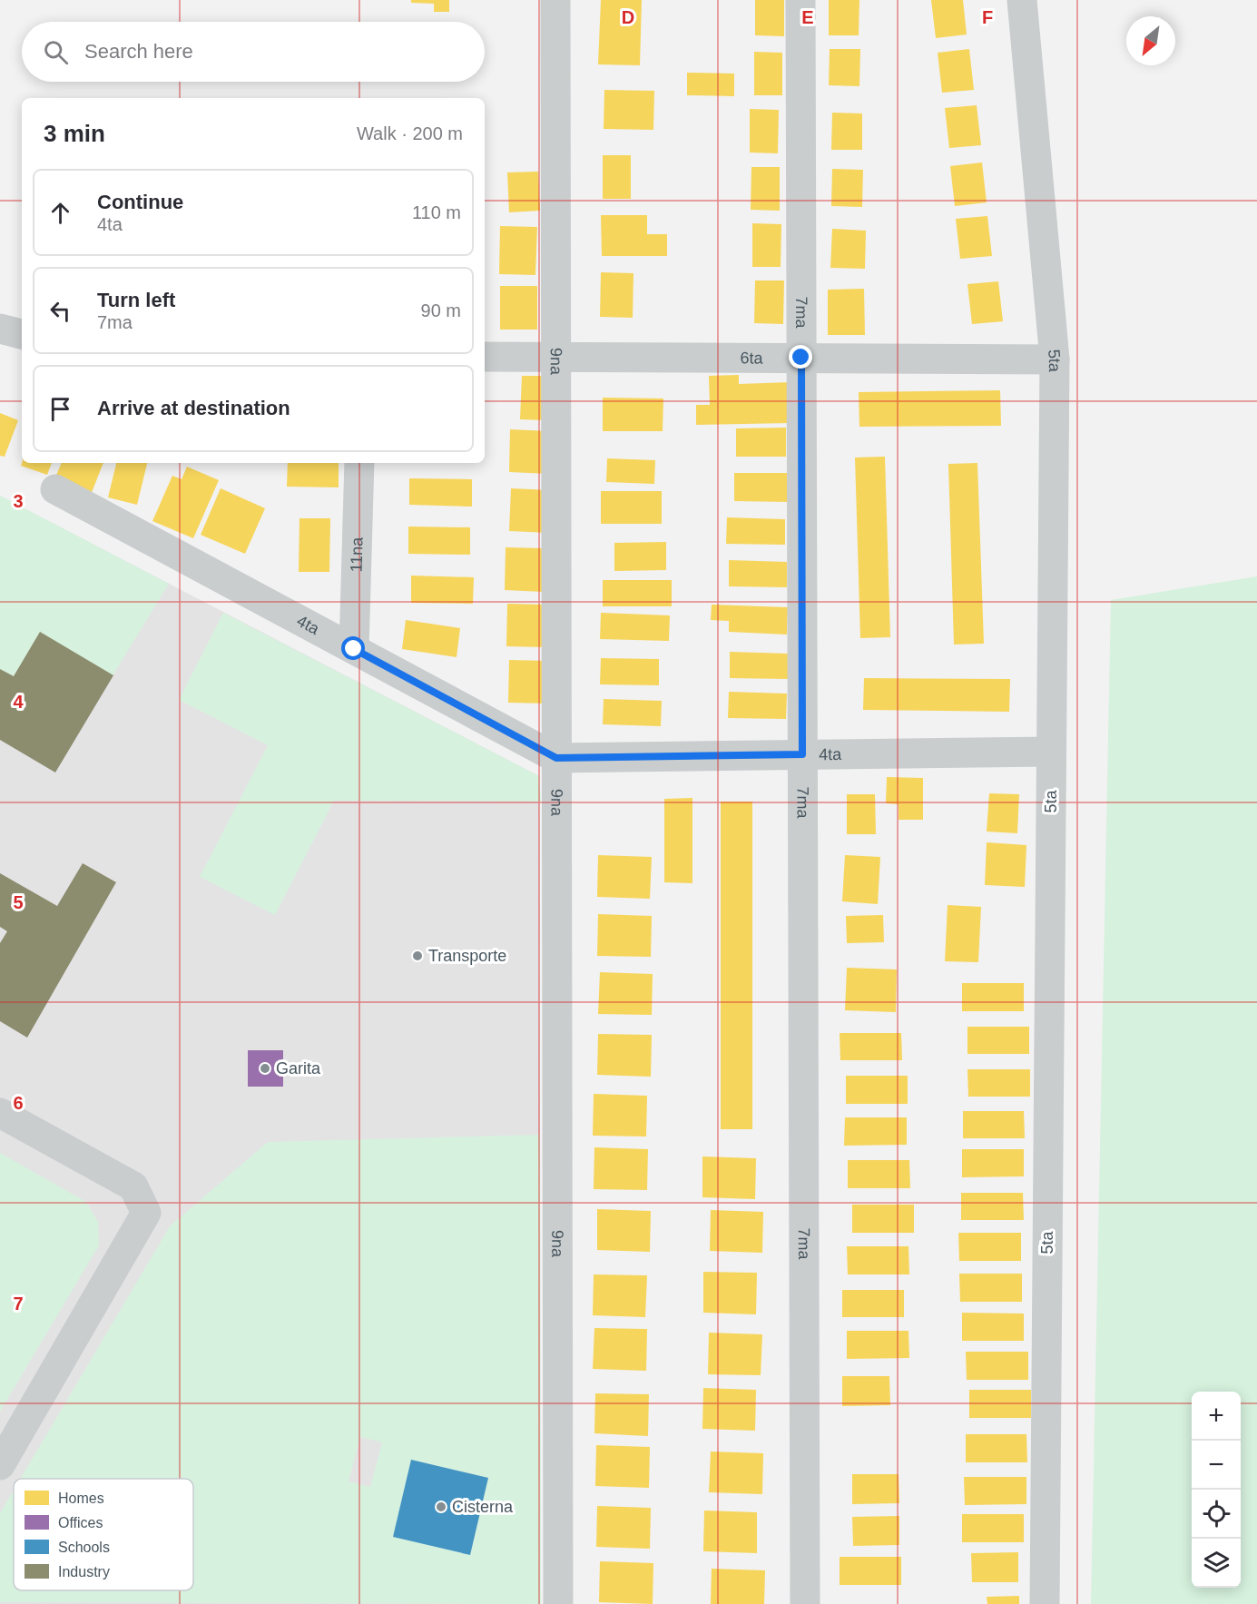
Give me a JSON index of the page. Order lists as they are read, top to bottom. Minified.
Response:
{"streets":{"street":["7ma","6ta","5ta","9na","11na","4ta"]},"crossings":[["7ma","6ta"],["7ma","4ta"],["6ta","5ta"],["6ta","9na"],["5ta","4ta"],["9na","4ta"],["11na","4ta"]],"places":["Transporte","Garita","Cisterna"],"legend":["Homes","Offices","Schools","Industry"],"north":"bottom left","page":{"search":"Search here","heading":["3 min","Walk · 200 m"],"list":[["Continue","4ta","110 m"],["Turn left","7ma","90 m"],"Arrive at destination"],"map_buttons":["+","−"]},"grid":{"columns":["D","E","F"],"rows":["3","4","5","6","7"]}}
